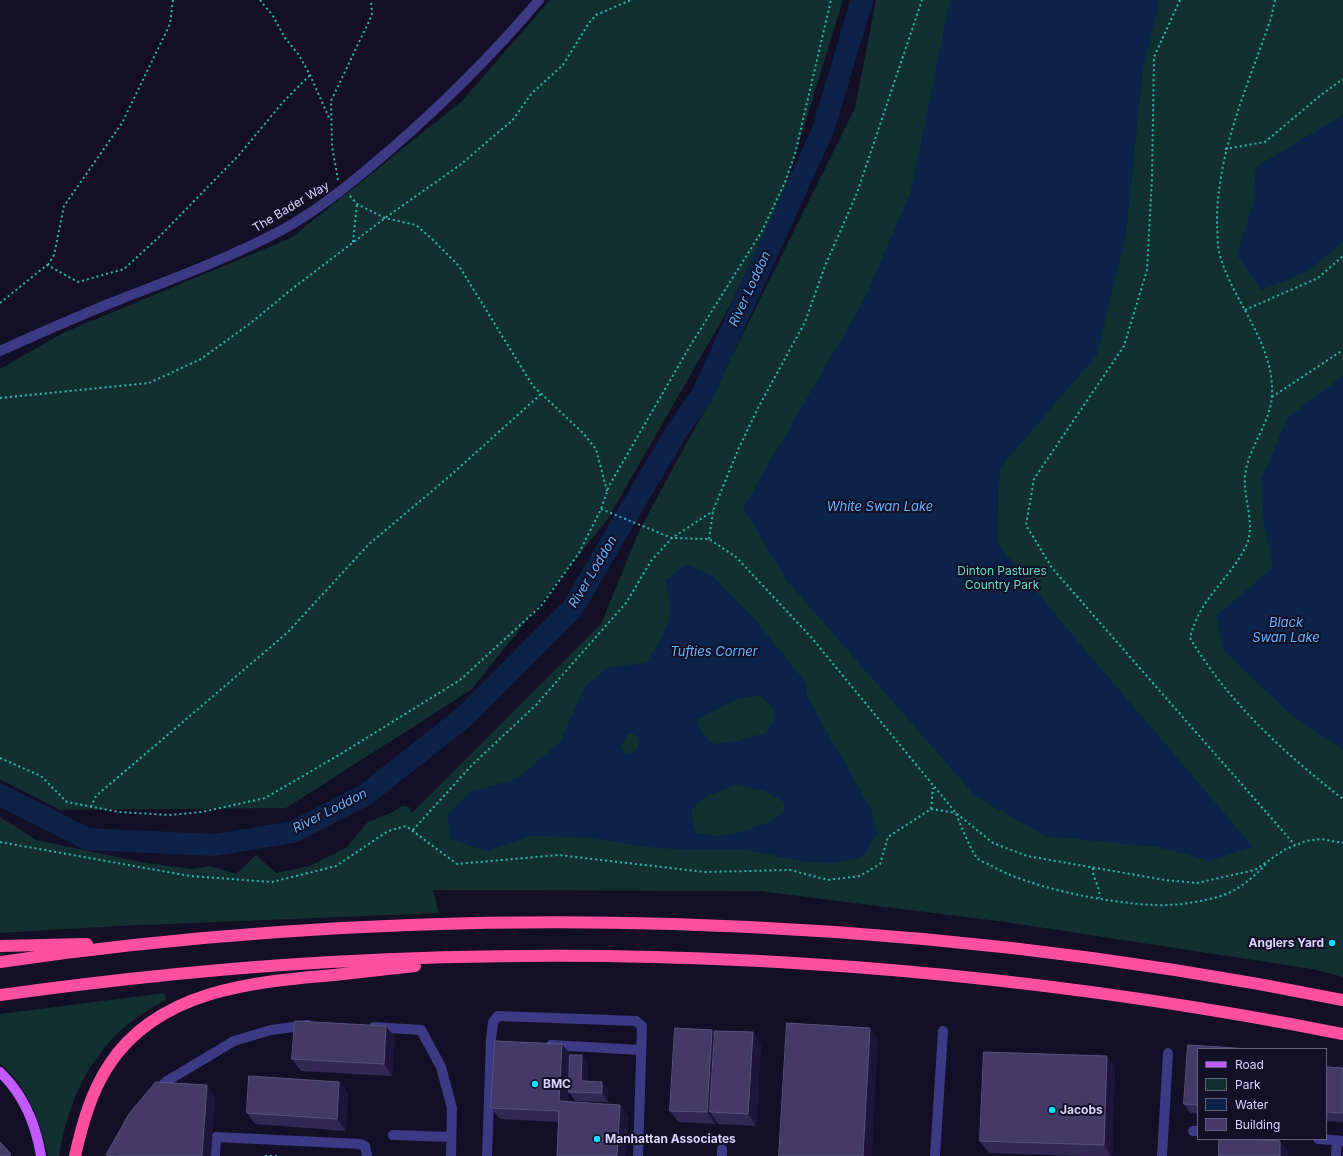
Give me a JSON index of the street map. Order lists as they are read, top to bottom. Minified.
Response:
{"streets":{"street":["The Bader Way"]},"water":["River Loddon","White Swan Lake","Black Swan Lake","Tufties Corner"],"parks":["Dinton Pastures Country Park"],"places":["Anglers Yard","BMC","Jacobs","Manhattan Associates"],"legend":["Road","Park","Water","Building"]}
